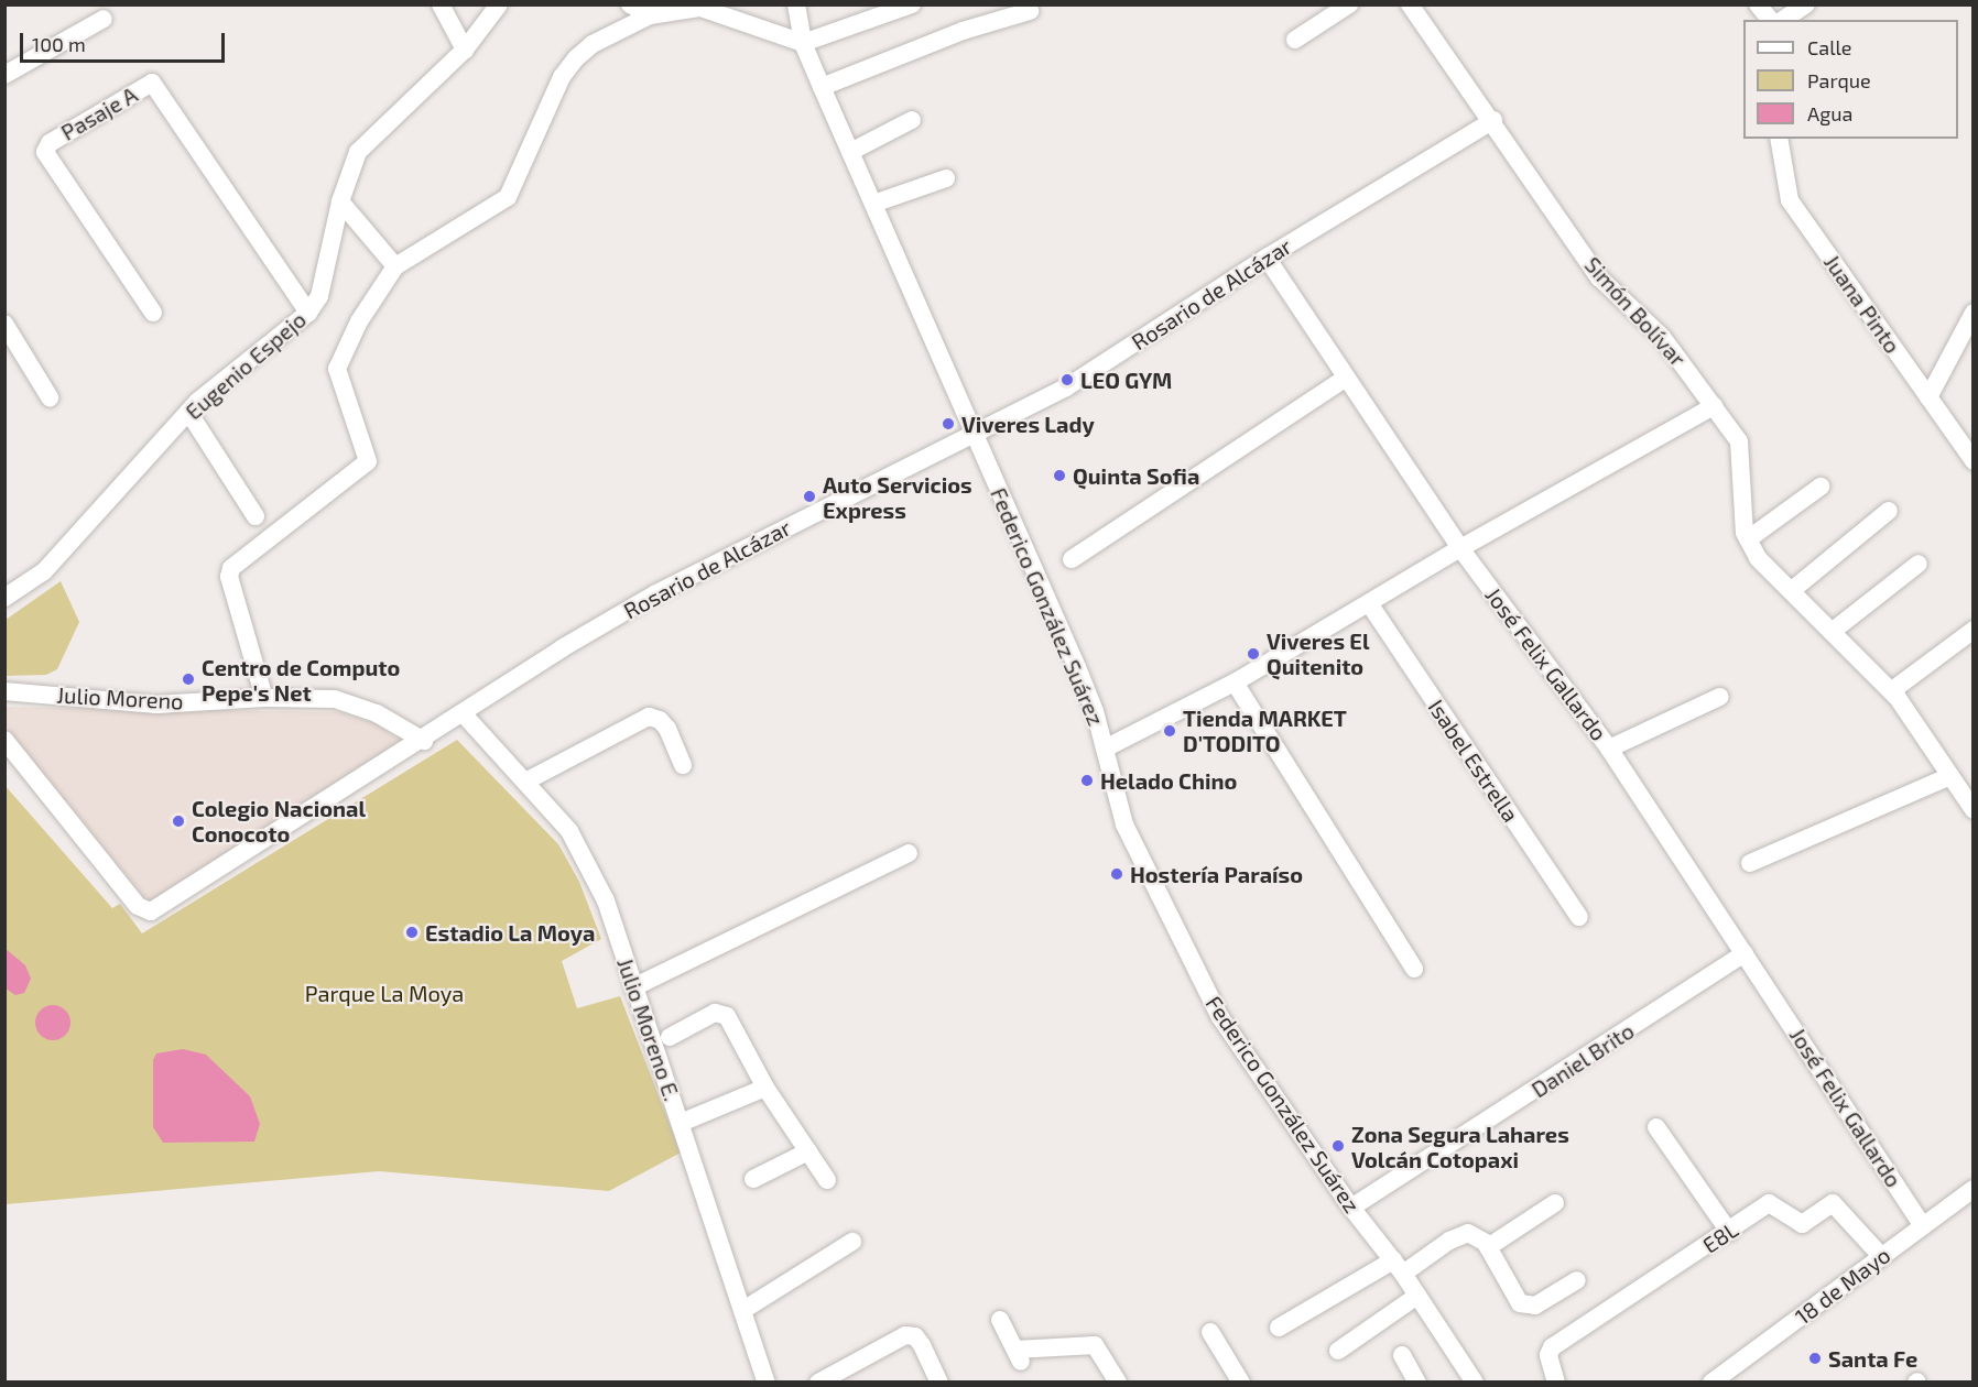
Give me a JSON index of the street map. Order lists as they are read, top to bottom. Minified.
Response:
{"streets":{"street":["Pasaje A","Rosario de Alcázar","Juana Pinto","Simón Bolívar","Eugenio Espejo","Federico González Suárez","José Felix Gallardo","Julio Moreno","Isabel Estrella","Julio Moreno E.","Daniel Brito","E8L","18 de Mayo"]},"crossings":[["Pasaje A","Eugenio Espejo"],["Rosario de Alcázar","Simón Bolívar"],["Rosario de Alcázar","Federico González Suárez"],["Rosario de Alcázar","José Felix Gallardo"],["Rosario de Alcázar","Julio Moreno"],["Rosario de Alcázar","Julio Moreno E."],["Federico González Suárez","Daniel Brito"],["José Felix Gallardo","Daniel Brito"],["José Felix Gallardo","18 de Mayo"],["E8L","18 de Mayo"]],"parks":["Parque La Moya"],"places":["LEO GYM","Viveres Lady","Quinta Sofia","Auto Servicios Express","Viveres El Quitenito","Centro de Computo Pepe's Net","Tienda MARKET D'TODITO","Helado Chino","Colegio Nacional Conocoto","Hostería Paraíso","Estadio La Moya","Zona Segura Lahares Volcán Cotopaxi","Santa Fe"],"legend":["Calle","Parque","Agua"],"scale_bar":"100 m"}
